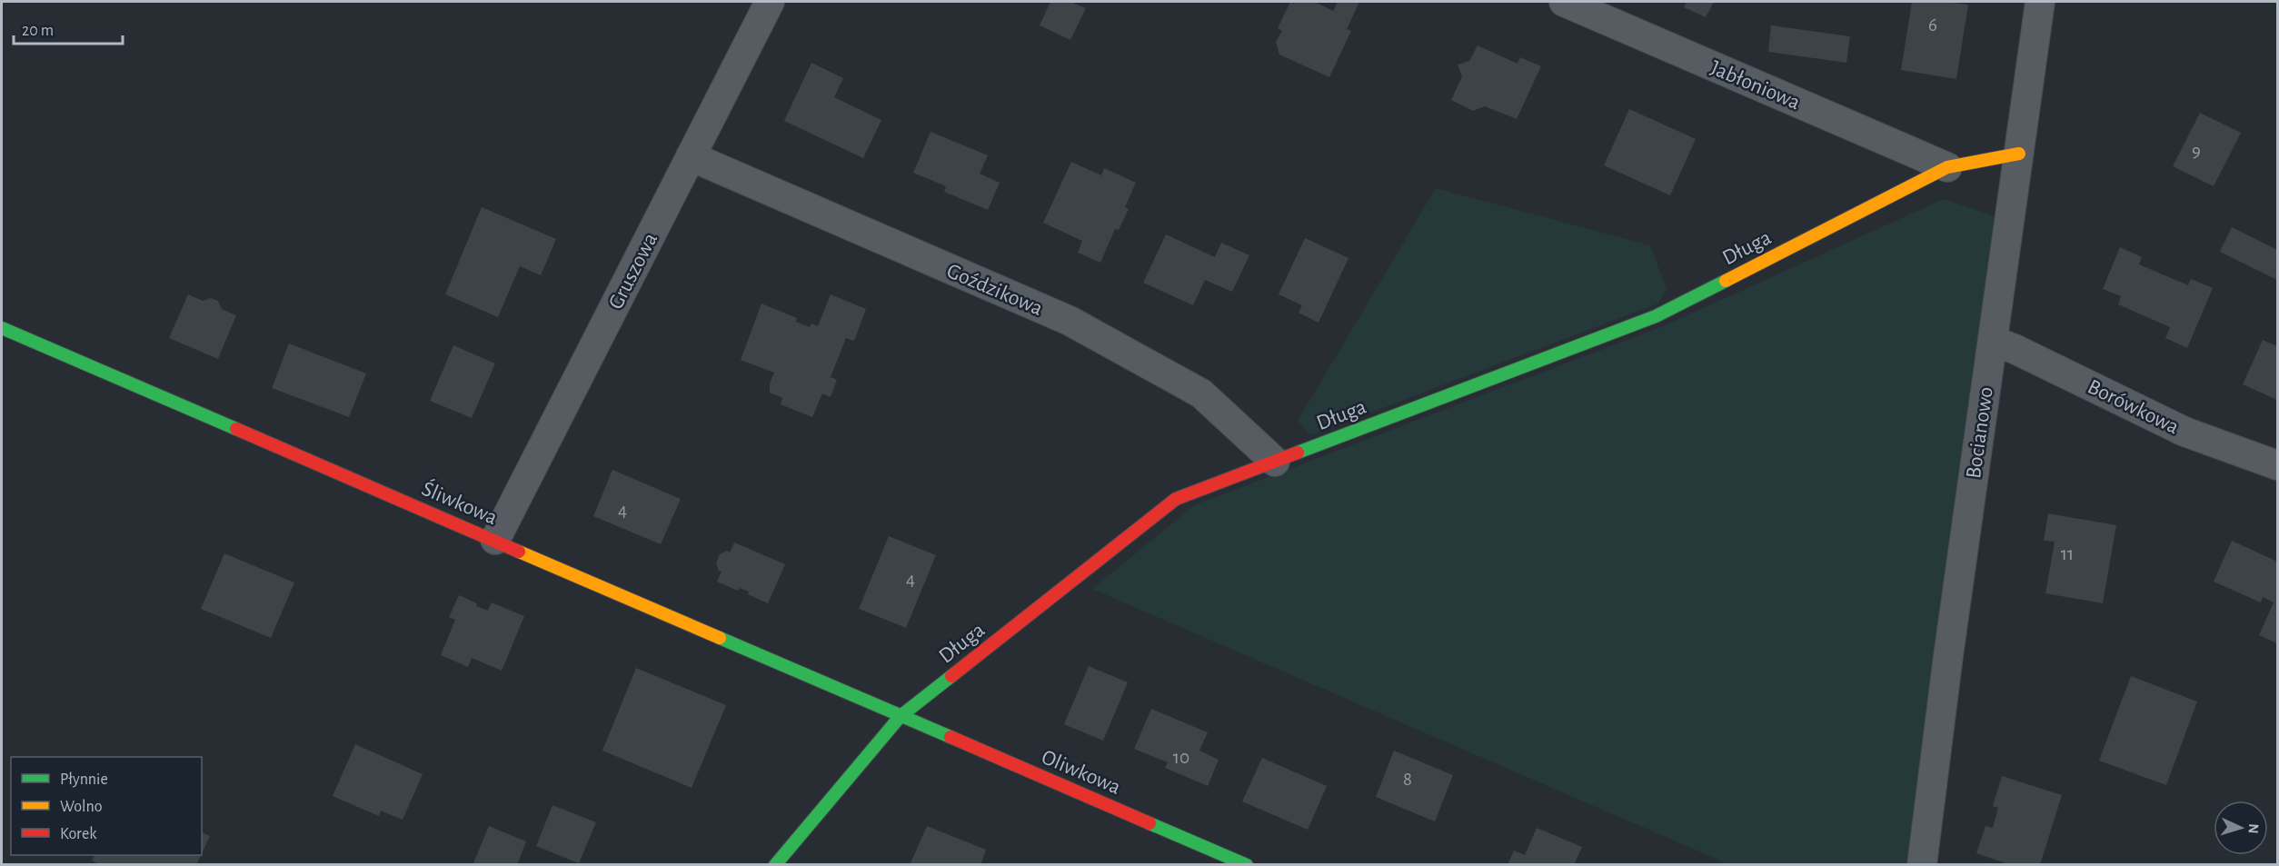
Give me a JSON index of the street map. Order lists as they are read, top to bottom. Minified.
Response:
{"streets":{"street":["Jabłoniowa","Długa","Gruszowa","Goździkowa","Borówkowa","Bocianowo","Śliwkowa","Oliwkowa"]},"crossings":[["Jabłoniowa","Długa"],["Długa","Goździkowa"],["Długa","Bocianowo"],["Długa","Śliwkowa"],["Długa","Oliwkowa"],["Gruszowa","Goździkowa"],["Gruszowa","Śliwkowa"],["Borówkowa","Bocianowo"],["Śliwkowa","Oliwkowa"]],"house_numbers":["6","9","4","11","4","10","8"],"legend":["Płynnie","Wolno","Korek"],"scale_bar":"20 m","north":"right"}
